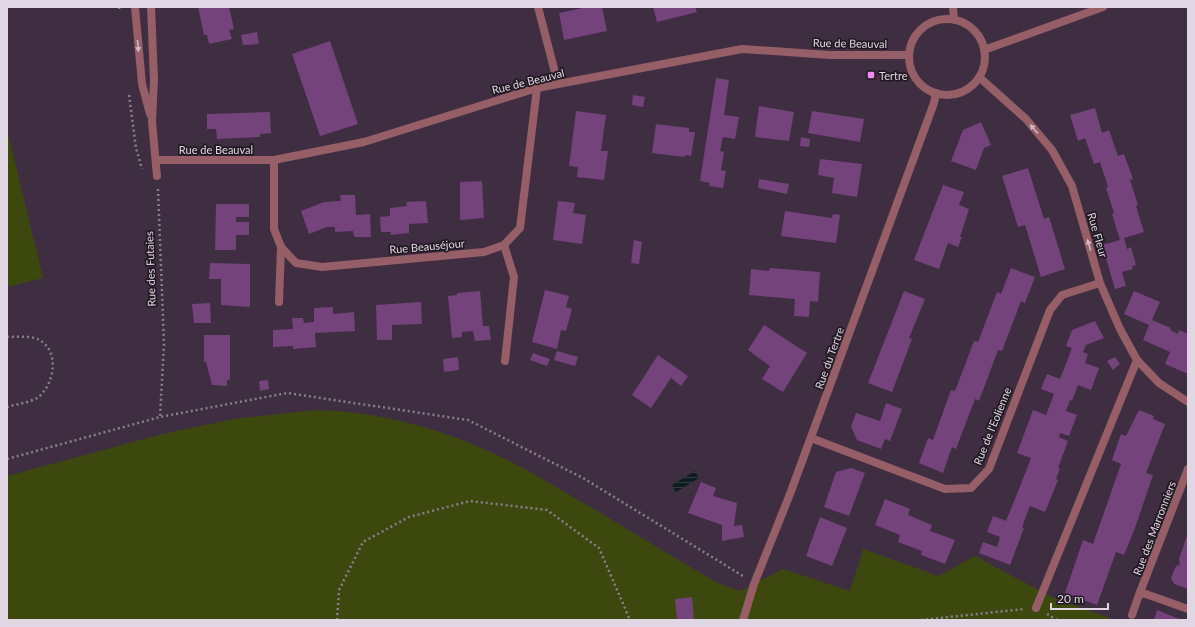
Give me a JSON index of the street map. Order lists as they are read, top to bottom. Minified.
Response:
{"streets":{"street":["Rue de Beauval","Rue Fleur","Rue Beauséjour","Rue du Tertre","Rue de l'Eolienne","Rue des Marronniers"],"path":["Rue des Futaies"]},"crossings":[["Rue de Beauval","Rue Fleur"],["Rue de Beauval","Rue Beauséjour"],["Rue de Beauval","Rue du Tertre"],["Rue Fleur","Rue du Tertre"],["Rue Fleur","Rue de l'Eolienne"],["Rue du Tertre","Rue de l'Eolienne"]],"one_way":["Rue Fleur"],"places":{"transit":["Tertre"]},"scale_bar":"20 m"}
